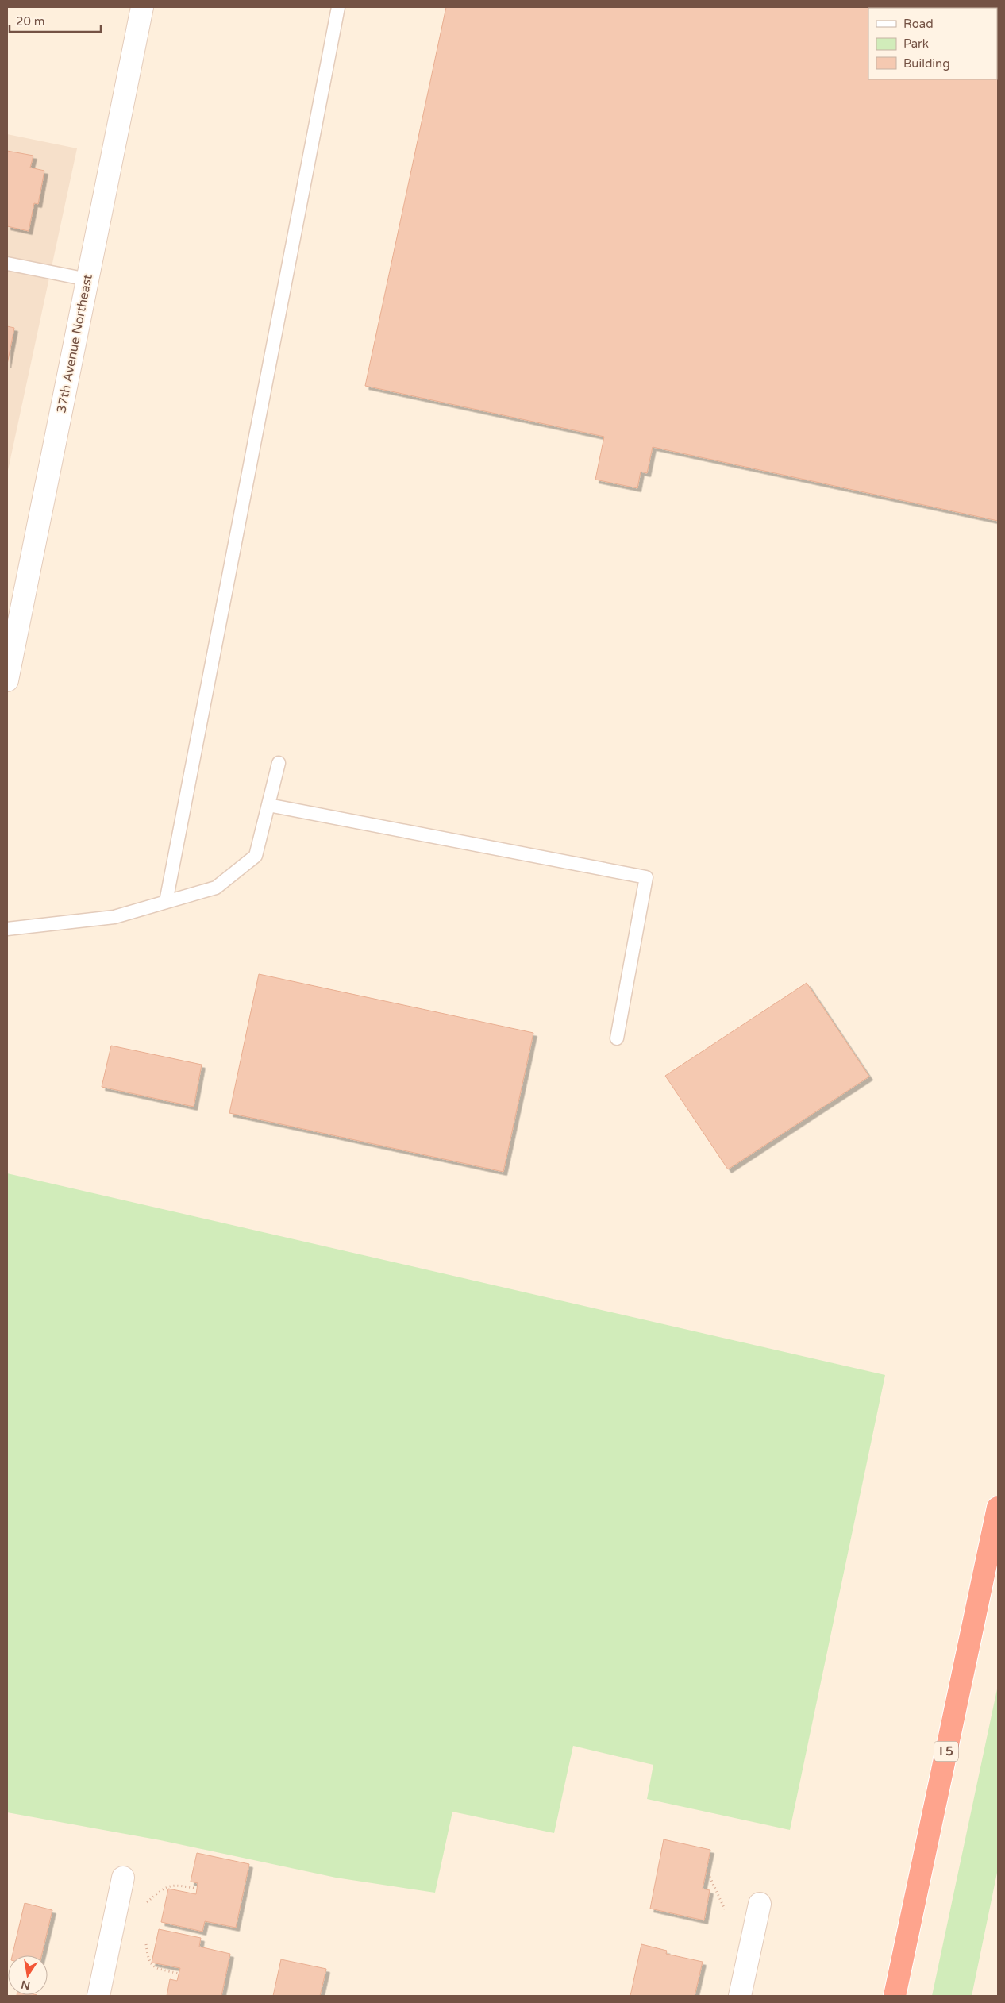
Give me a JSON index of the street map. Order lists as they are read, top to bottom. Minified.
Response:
{"streets":{"highway":["I 5"],"street":["37th Avenue Northeast"]},"legend":["Road","Park","Building"],"scale_bar":"20 m","north":"bottom"}
